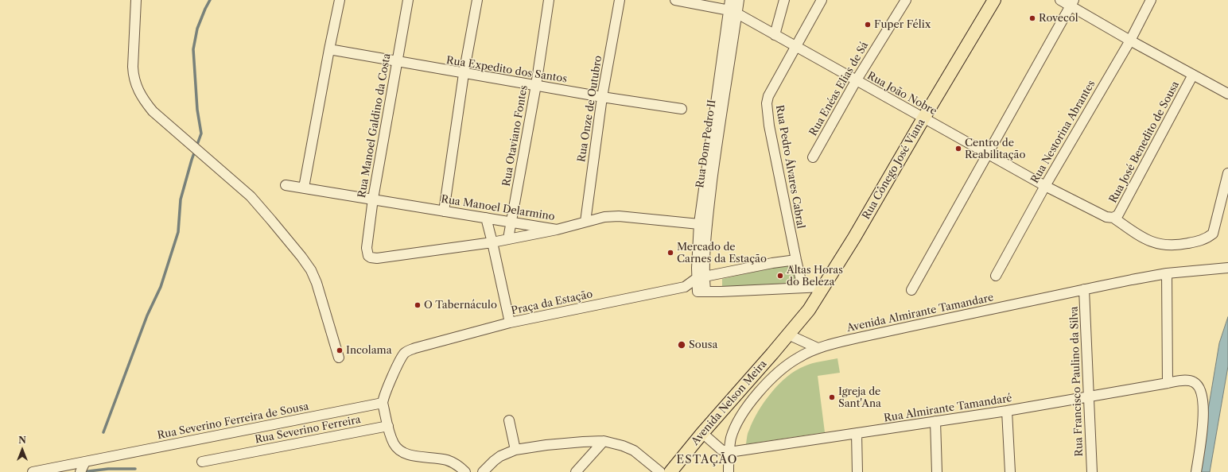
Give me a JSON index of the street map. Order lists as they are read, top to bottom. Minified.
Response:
{"streets":{"main road":["Rua Cônego José Viana","Avenida Nelson Meira"],"street":["Rua Expedito dos Santos","Rua Enéas Elias de Sá","Rua João Nobre","Rua Onze de Outubro","Rua Manoel Galdino da Costa","Rua Nestorina Abrantes","Rua Otaviano Fontes","Rua José Benedito de Sousa","Rua Dom Pedro II","Rua Pedro Álvares Cabral","Rua Manoel Delarmino","Praça da Estação","Avenida Almirante Tamandare","Rua Francisco Paulino da Silva","Rua Almirante Tamandaré","Rua Severino Ferreira de Sousa","Rua Severino Ferreira"]},"crossings":[["Rua Expedito dos Santos","Rua Onze de Outubro"],["Rua Expedito dos Santos","Rua Manoel Galdino da Costa"],["Rua Expedito dos Santos","Rua Otaviano Fontes"],["Rua Enéas Elias de Sá","Rua João Nobre"],["Rua João Nobre","Rua Nestorina Abrantes"],["Rua João Nobre","Rua José Benedito de Sousa"],["Rua João Nobre","Rua Dom Pedro II"],["Rua João Nobre","Rua Pedro Álvares Cabral"],["Rua João Nobre","Rua Cônego José Viana"],["Rua Onze de Outubro","Rua Manoel Delarmino"],["Rua Manoel Galdino da Costa","Rua Manoel Delarmino"],["Rua Otaviano Fontes","Rua Manoel Delarmino"],["Rua Dom Pedro II","Rua Manoel Delarmino"],["Rua Dom Pedro II","Praça da Estação"],["Rua Cônego José Viana","Avenida Nelson Meira"],["Praça da Estação","Rua Severino Ferreira de Sousa"],["Avenida Almirante Tamandare","Rua Francisco Paulino da Silva"],["Avenida Almirante Tamandare","Rua Almirante Tamandaré"],["Rua Francisco Paulino da Silva","Rua Almirante Tamandaré"]],"districts":["ESTAÇÃO"],"places":["Rovecol","Fuper Félix","Centro de Reabilitação","Mercado de Carnes da Estação","Altas Horas do Beleza","O Tabernáculo","Sousa","Incolama","Igreja de Sant'Ana"],"north":"top"}
